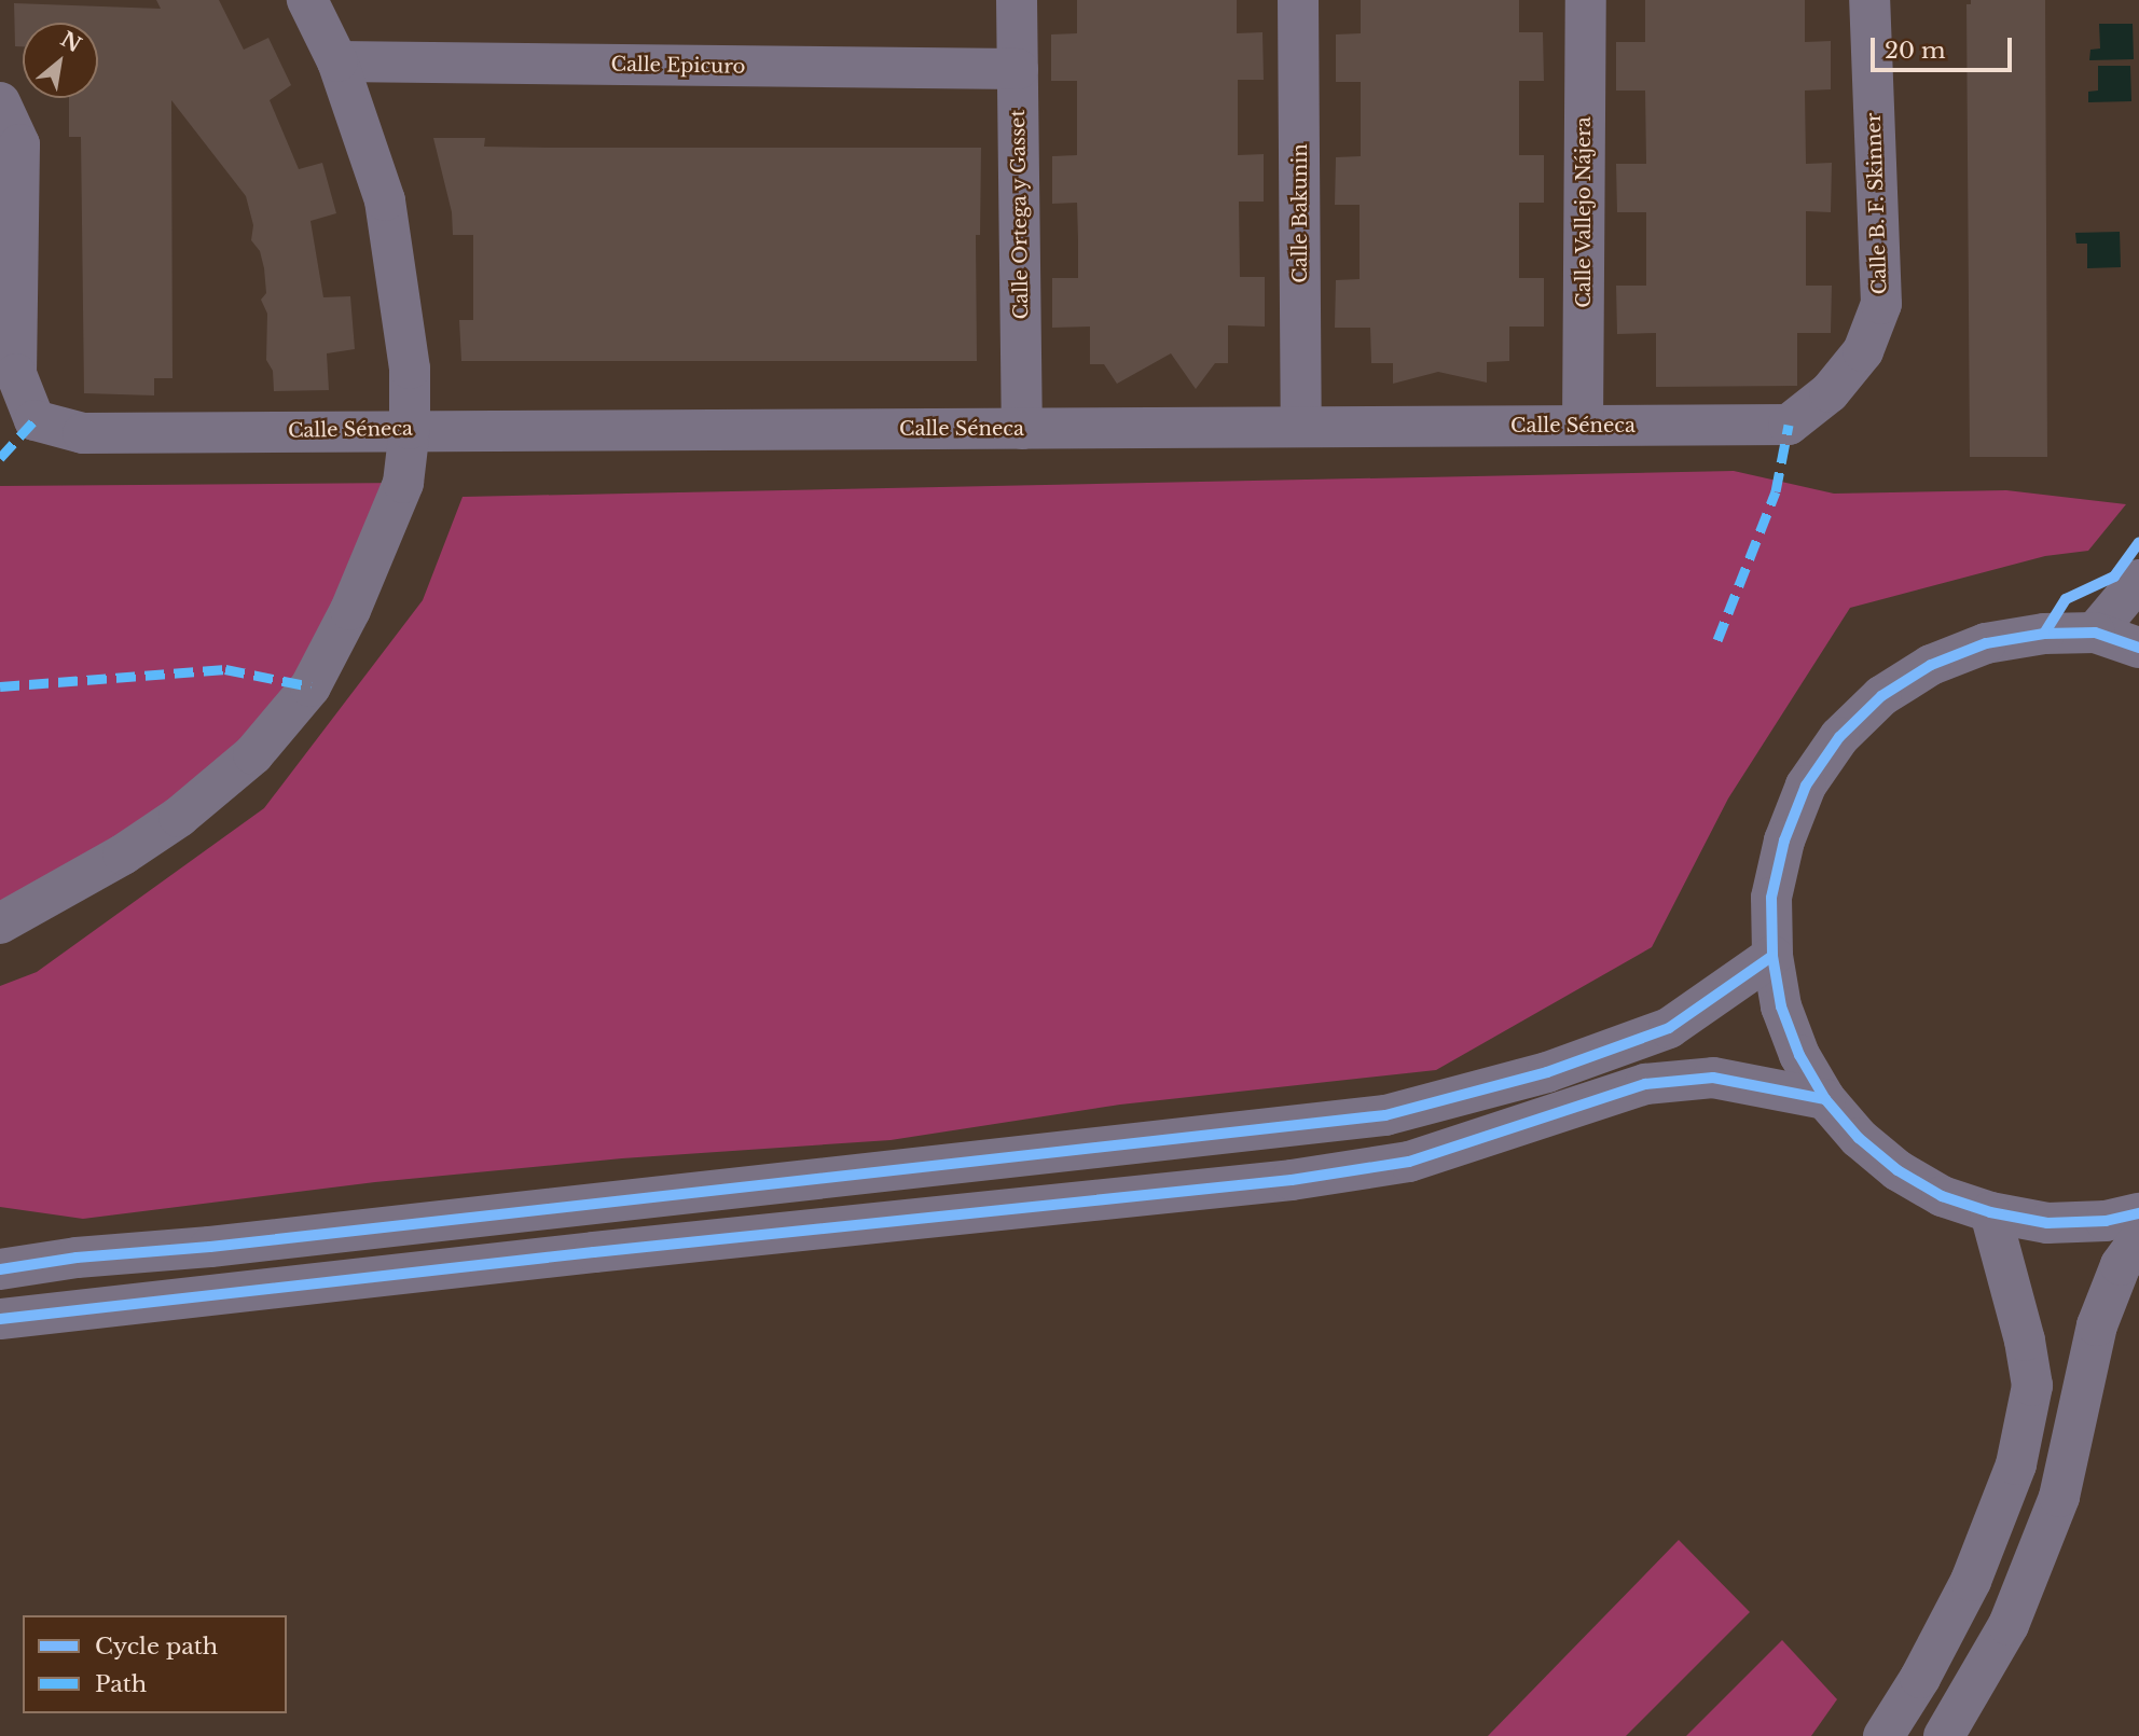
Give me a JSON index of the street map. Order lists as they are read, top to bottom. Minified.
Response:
{"streets":{"street":["Calle Epicuro","Calle B. F. Skinner","Calle Vallejo Nájera","Calle Bakunin","Calle Ortega y Gasset","Calle Séneca"]},"crossings":[["Calle Epicuro","Calle Ortega y Gasset"],["Calle B. F. Skinner","Calle Séneca"],["Calle Vallejo Nájera","Calle Séneca"],["Calle Bakunin","Calle Séneca"],["Calle Ortega y Gasset","Calle Séneca"]],"legend":["Cycle path","Path"],"scale_bar":"20 m","north":"top right"}
